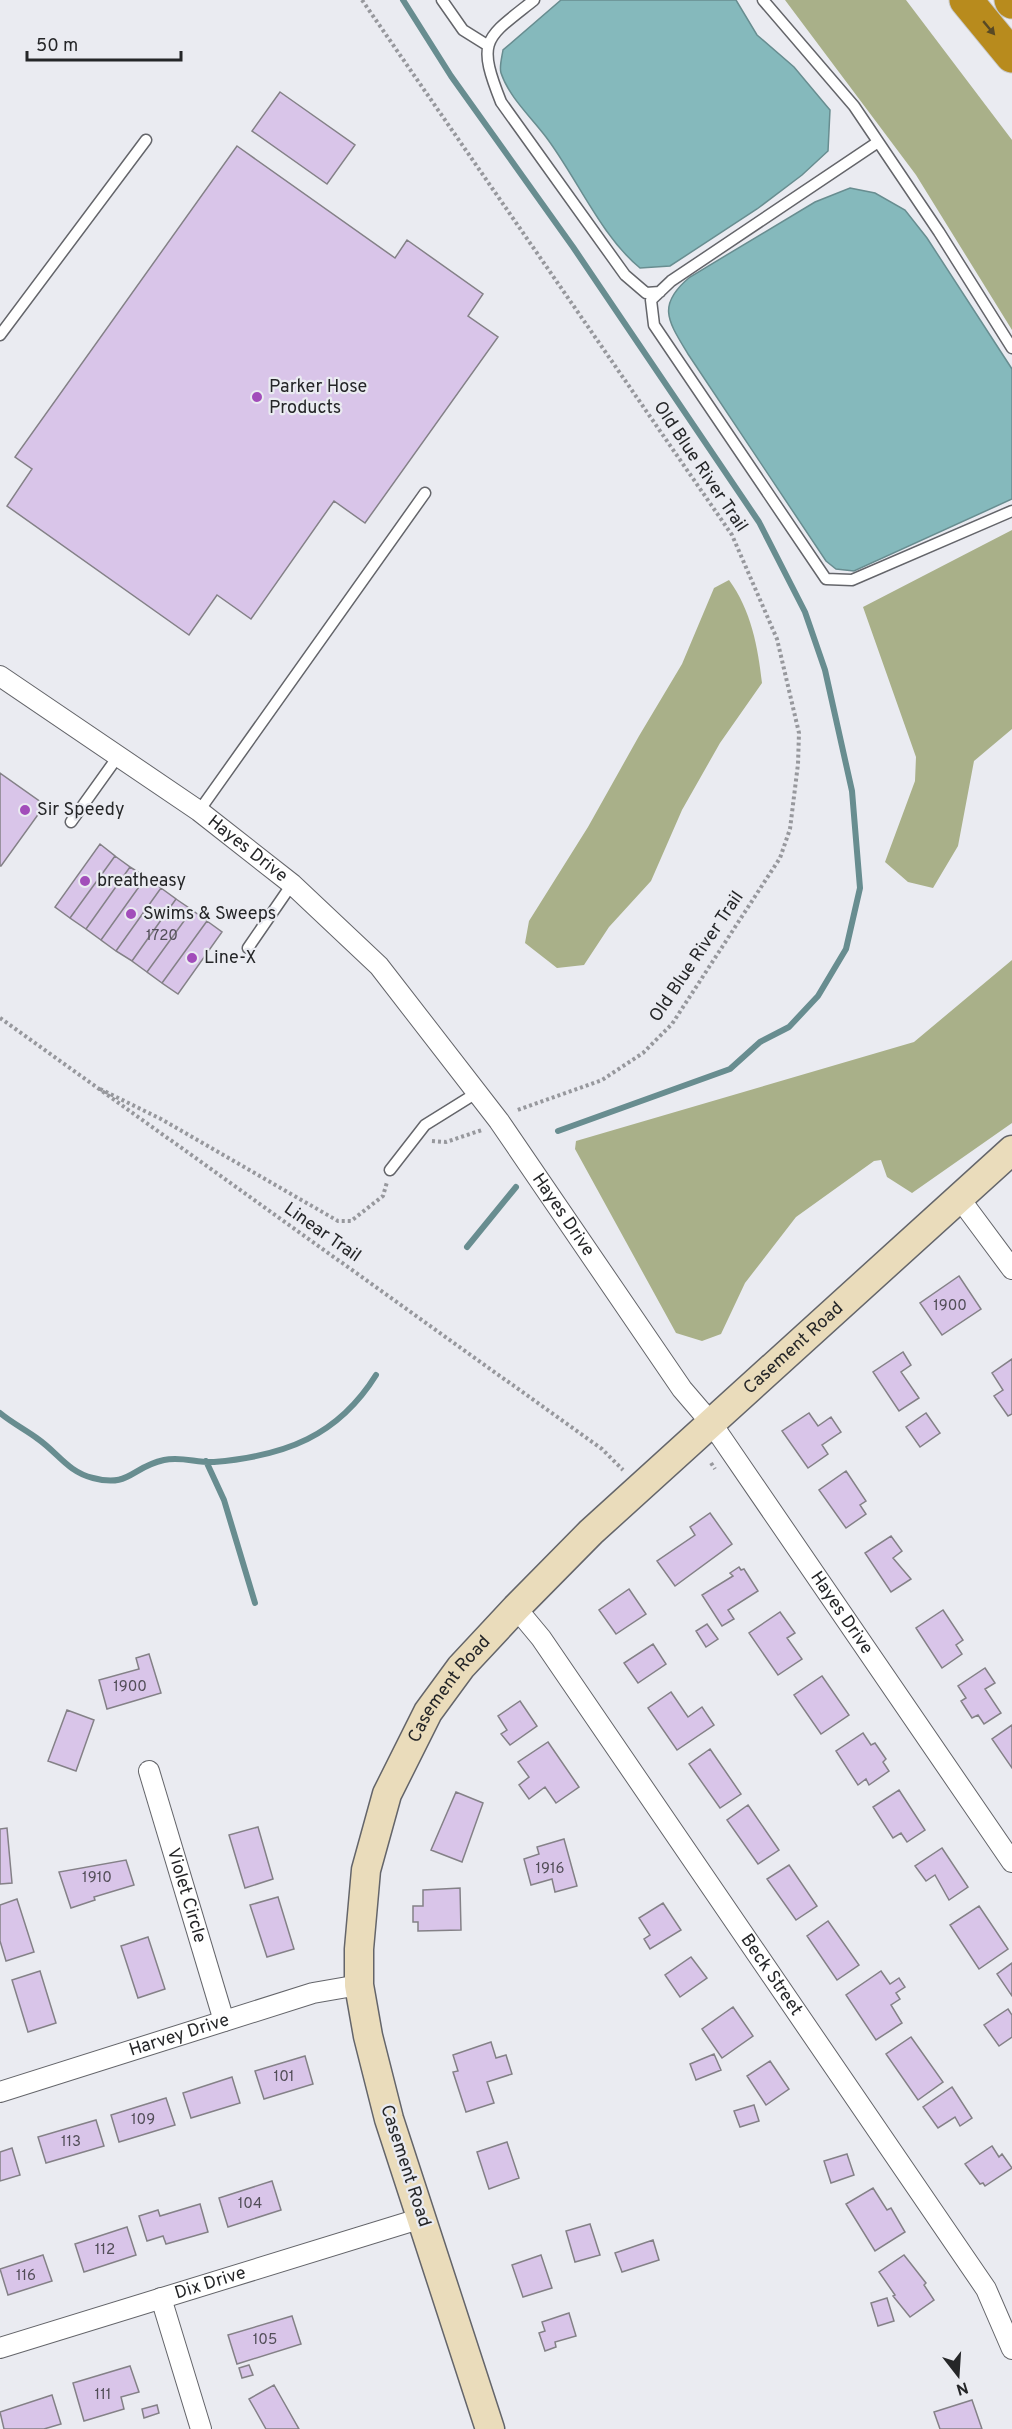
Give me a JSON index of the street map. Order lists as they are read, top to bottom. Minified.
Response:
{"streets":{"street":["Hayes Drive","Casement Road","Violet Circle","Beck Street","Harvey Drive","Dix Drive"],"path":["Old Blue River Trail","Linear Trail"]},"crossings":[["Old Blue River Trail","Hayes Drive"],["Hayes Drive","Casement Road"],["Casement Road","Beck Street"],["Casement Road","Harvey Drive"],["Casement Road","Dix Drive"],["Violet Circle","Harvey Drive"]],"places":["Parker Hose Products","Sir Speedy","breatheasy","Swims & Sweeps","Line-X"],"house_numbers":["1720","1900","1900","1916","1910","101","109","113","104","112","116","105","111"],"scale_bar":"50 m","north":"bottom"}
